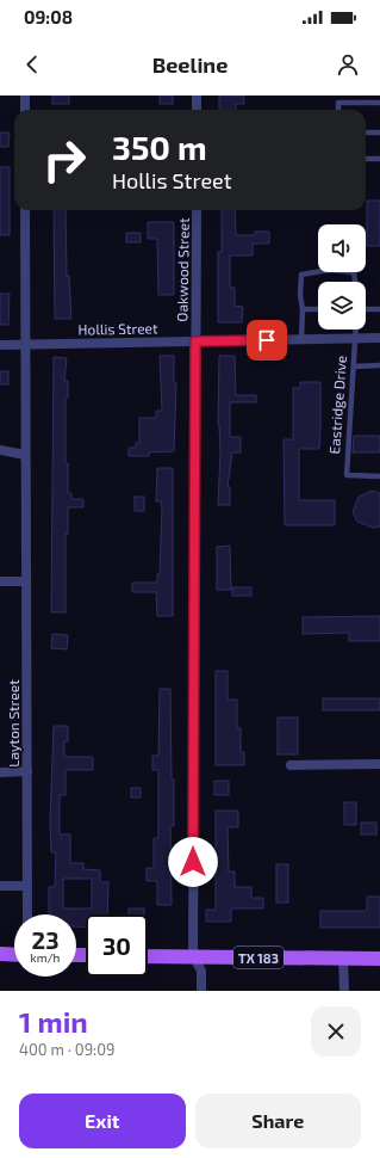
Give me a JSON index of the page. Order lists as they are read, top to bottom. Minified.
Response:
{"streets":{"main road":["TX 183"],"street":["Oakwood Street","Hollis Street","Layton Street"],"lane":["Eastridge Drive"]},"crossings":[["Oakwood Street","Hollis Street"],["Oakwood Street","TX 183"],["Hollis Street","Eastridge Drive"],["Hollis Street","Layton Street"]],"page":{"status":"09:08","header":"Beeline","turn":["350 m","Hollis Street"],"speed":"23 km/h","limit":"30","heading":["1 min","400 m · 09:09"],"buttons":["Exit","Share"]}}
